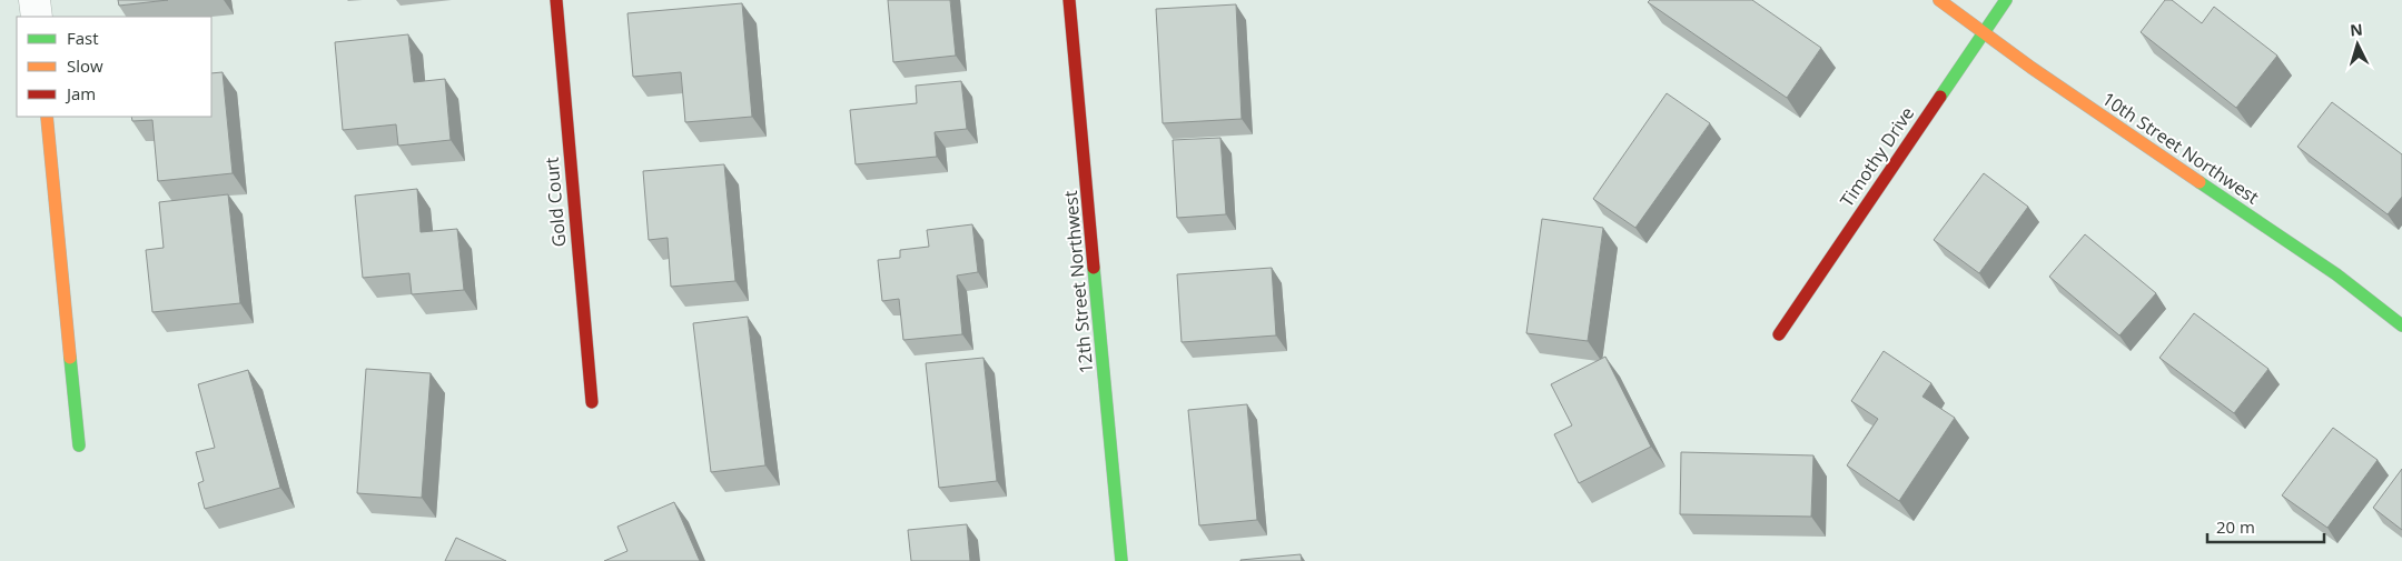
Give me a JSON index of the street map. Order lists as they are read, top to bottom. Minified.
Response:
{"streets":{"street":["10th Street Northwest","Timothy Drive","Gold Court","12th Street Northwest"]},"crossings":[["10th Street Northwest","Timothy Drive"]],"legend":["Fast","Slow","Jam"],"scale_bar":"20 m","north":"top"}
